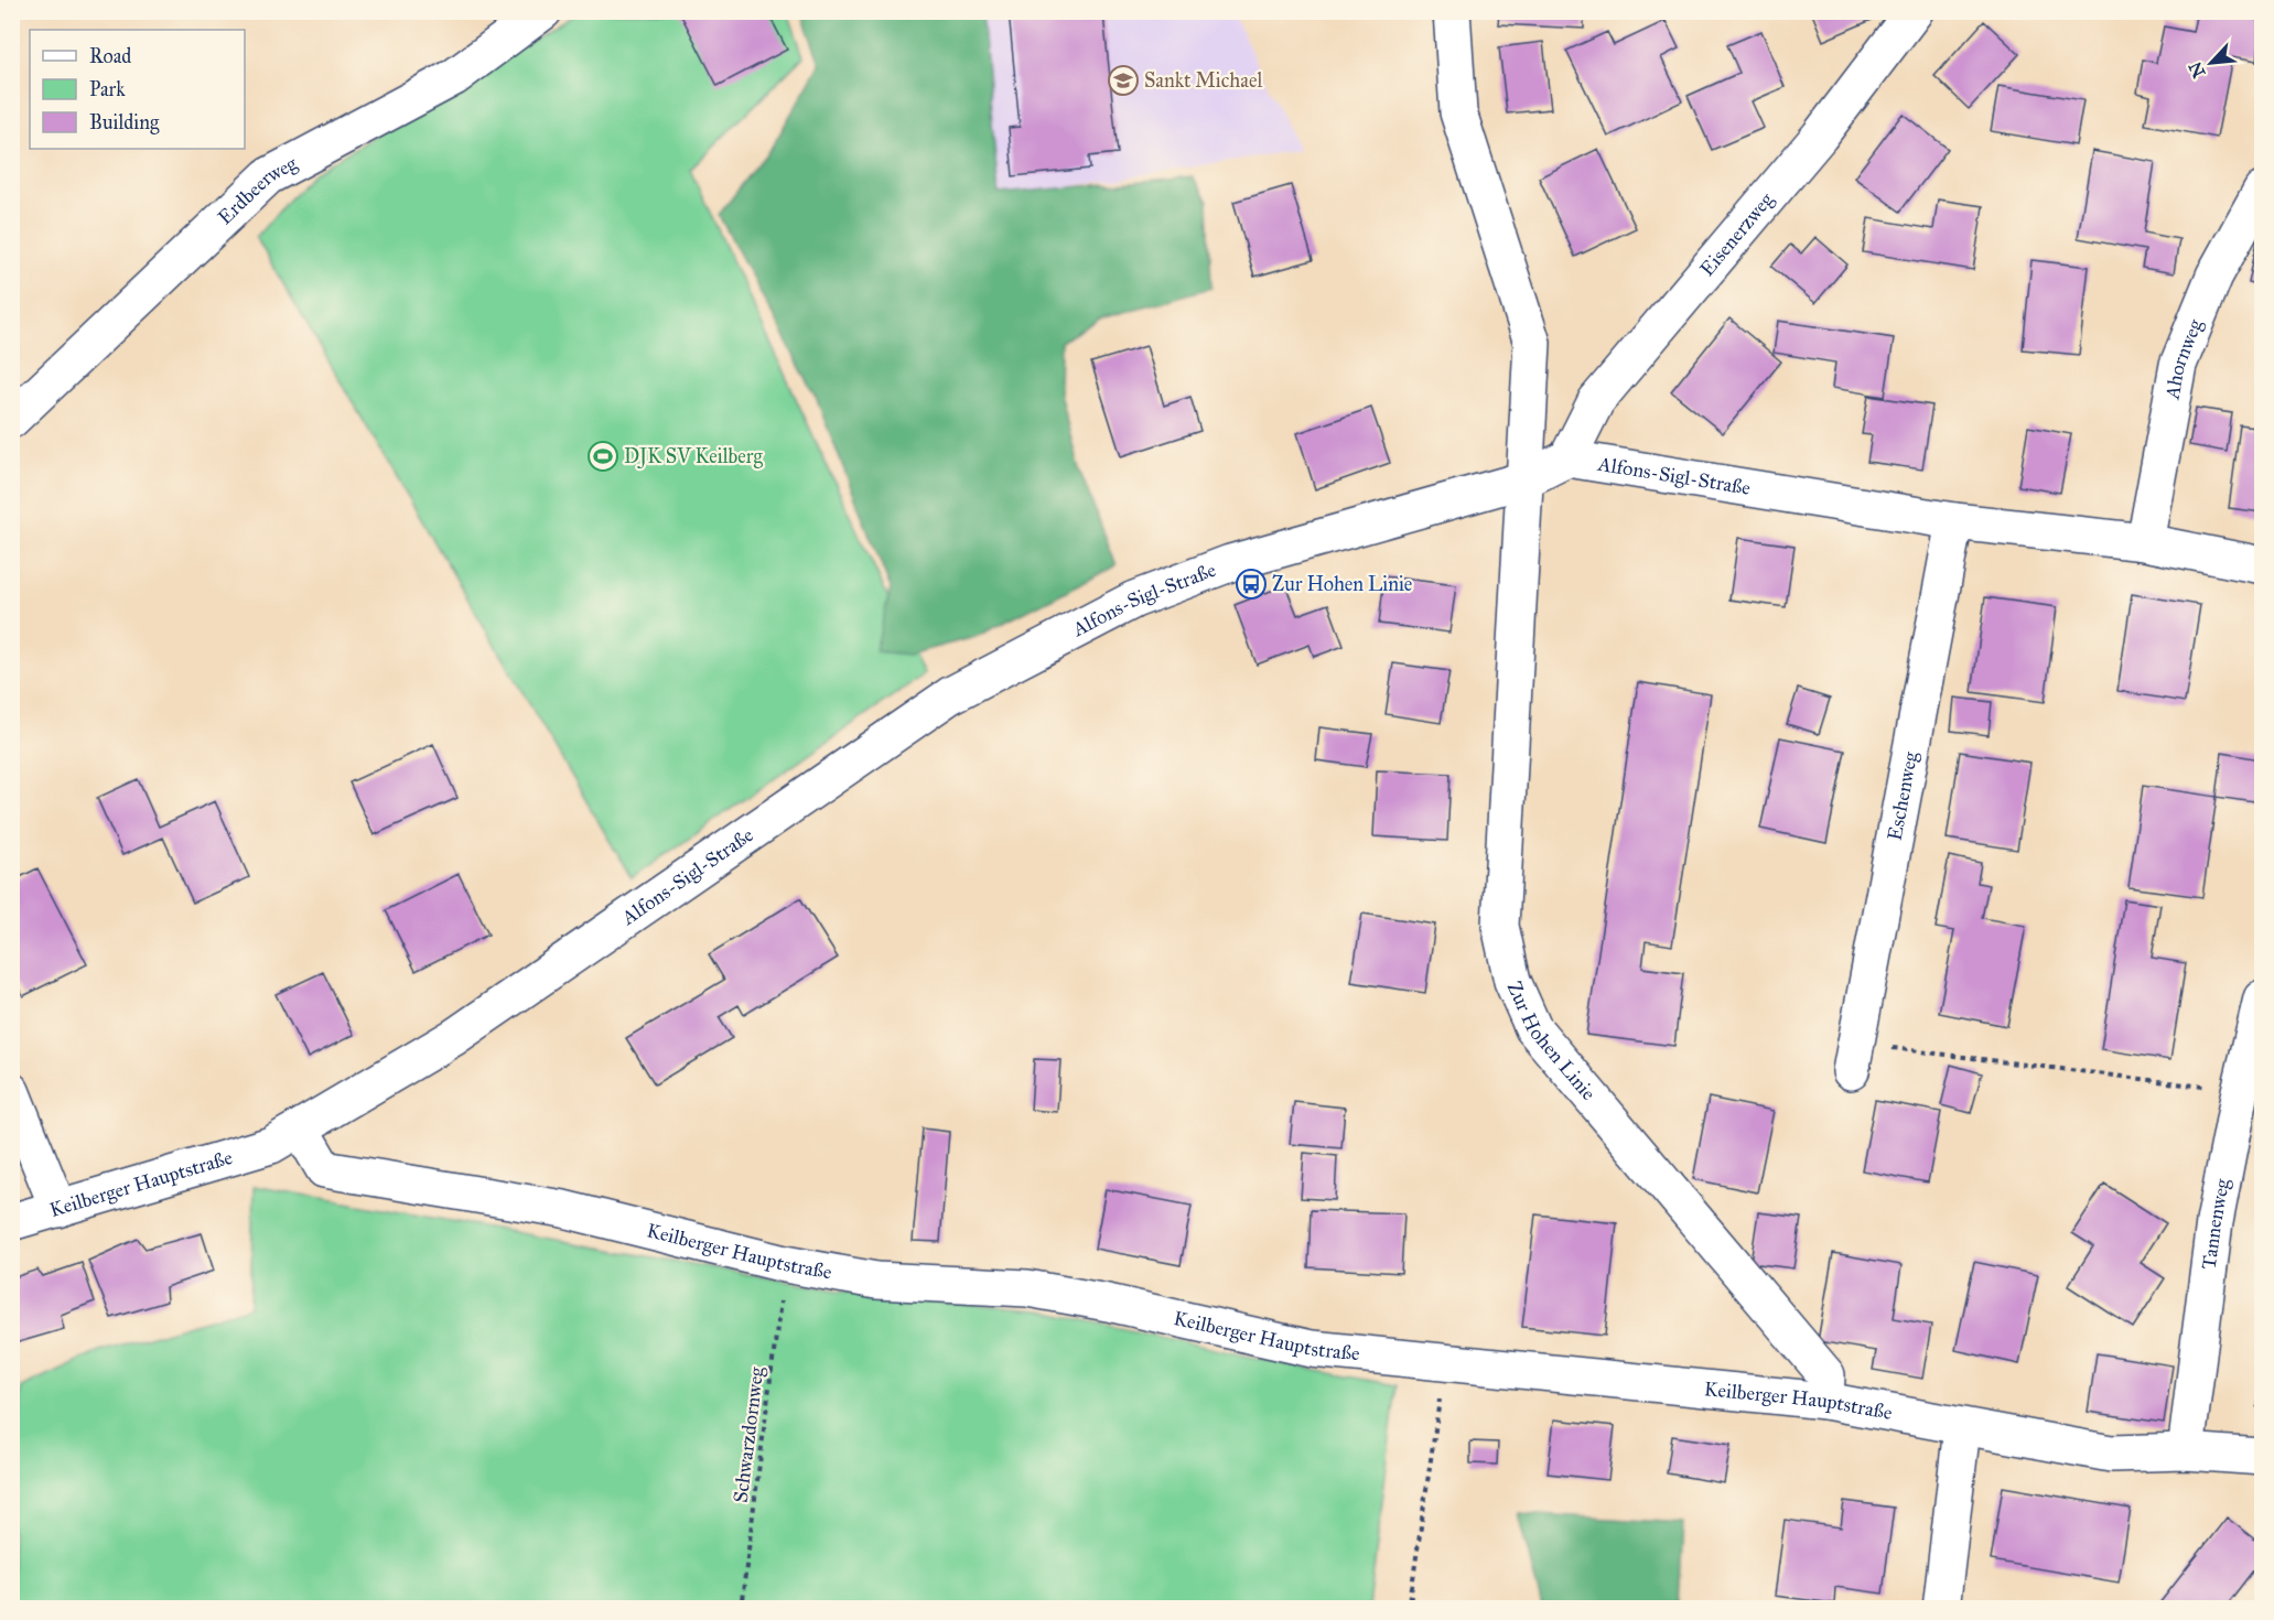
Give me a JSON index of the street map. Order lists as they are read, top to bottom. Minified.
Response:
{"streets":{"street":["Erdbeerweg","Eisenerzweg","Ahornweg","Alfons-Sigl-Straße","Eschenweg","Zur Hohen Linie","Keilberger Hauptstraße","Tannenweg"],"path":["Schwarzdornweg"]},"crossings":[["Eisenerzweg","Alfons-Sigl-Straße"],["Ahornweg","Alfons-Sigl-Straße"],["Alfons-Sigl-Straße","Eschenweg"],["Alfons-Sigl-Straße","Zur Hohen Linie"],["Alfons-Sigl-Straße","Keilberger Hauptstraße"],["Zur Hohen Linie","Keilberger Hauptstraße"],["Keilberger Hauptstraße","Tannenweg"],["Keilberger Hauptstraße","Schwarzdornweg"]],"places":{"school or university":["Sankt Michael"],"sports":["DJK SV Keilberg"],"bus stop":["Zur Hohen Linie"]},"legend":["Road","Park","Building"],"north":"bottom left"}
